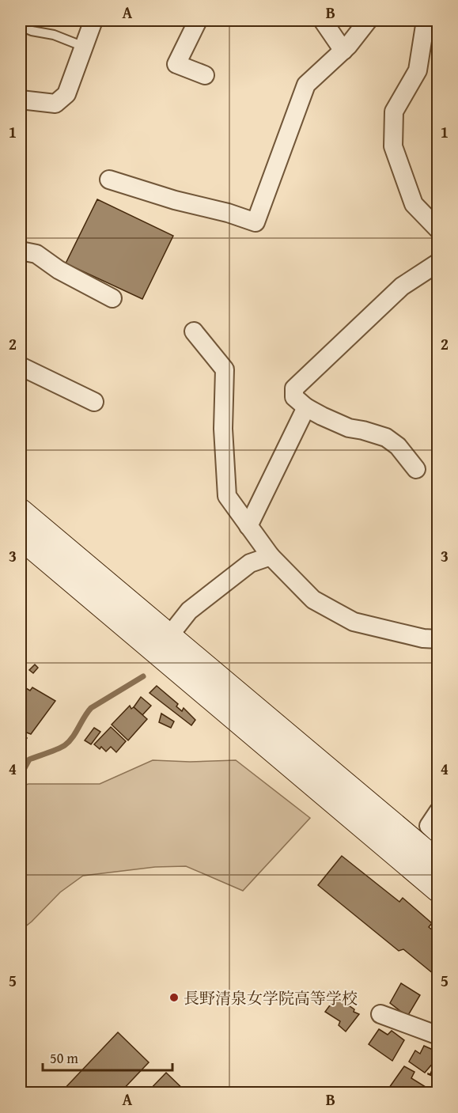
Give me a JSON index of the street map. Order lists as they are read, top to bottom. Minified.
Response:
{"places":["長野清泉女学院高等学校"],"scale_bar":"50 m","grid":{"columns":["A","B"],"rows":["1","2","3","4","5"]}}
